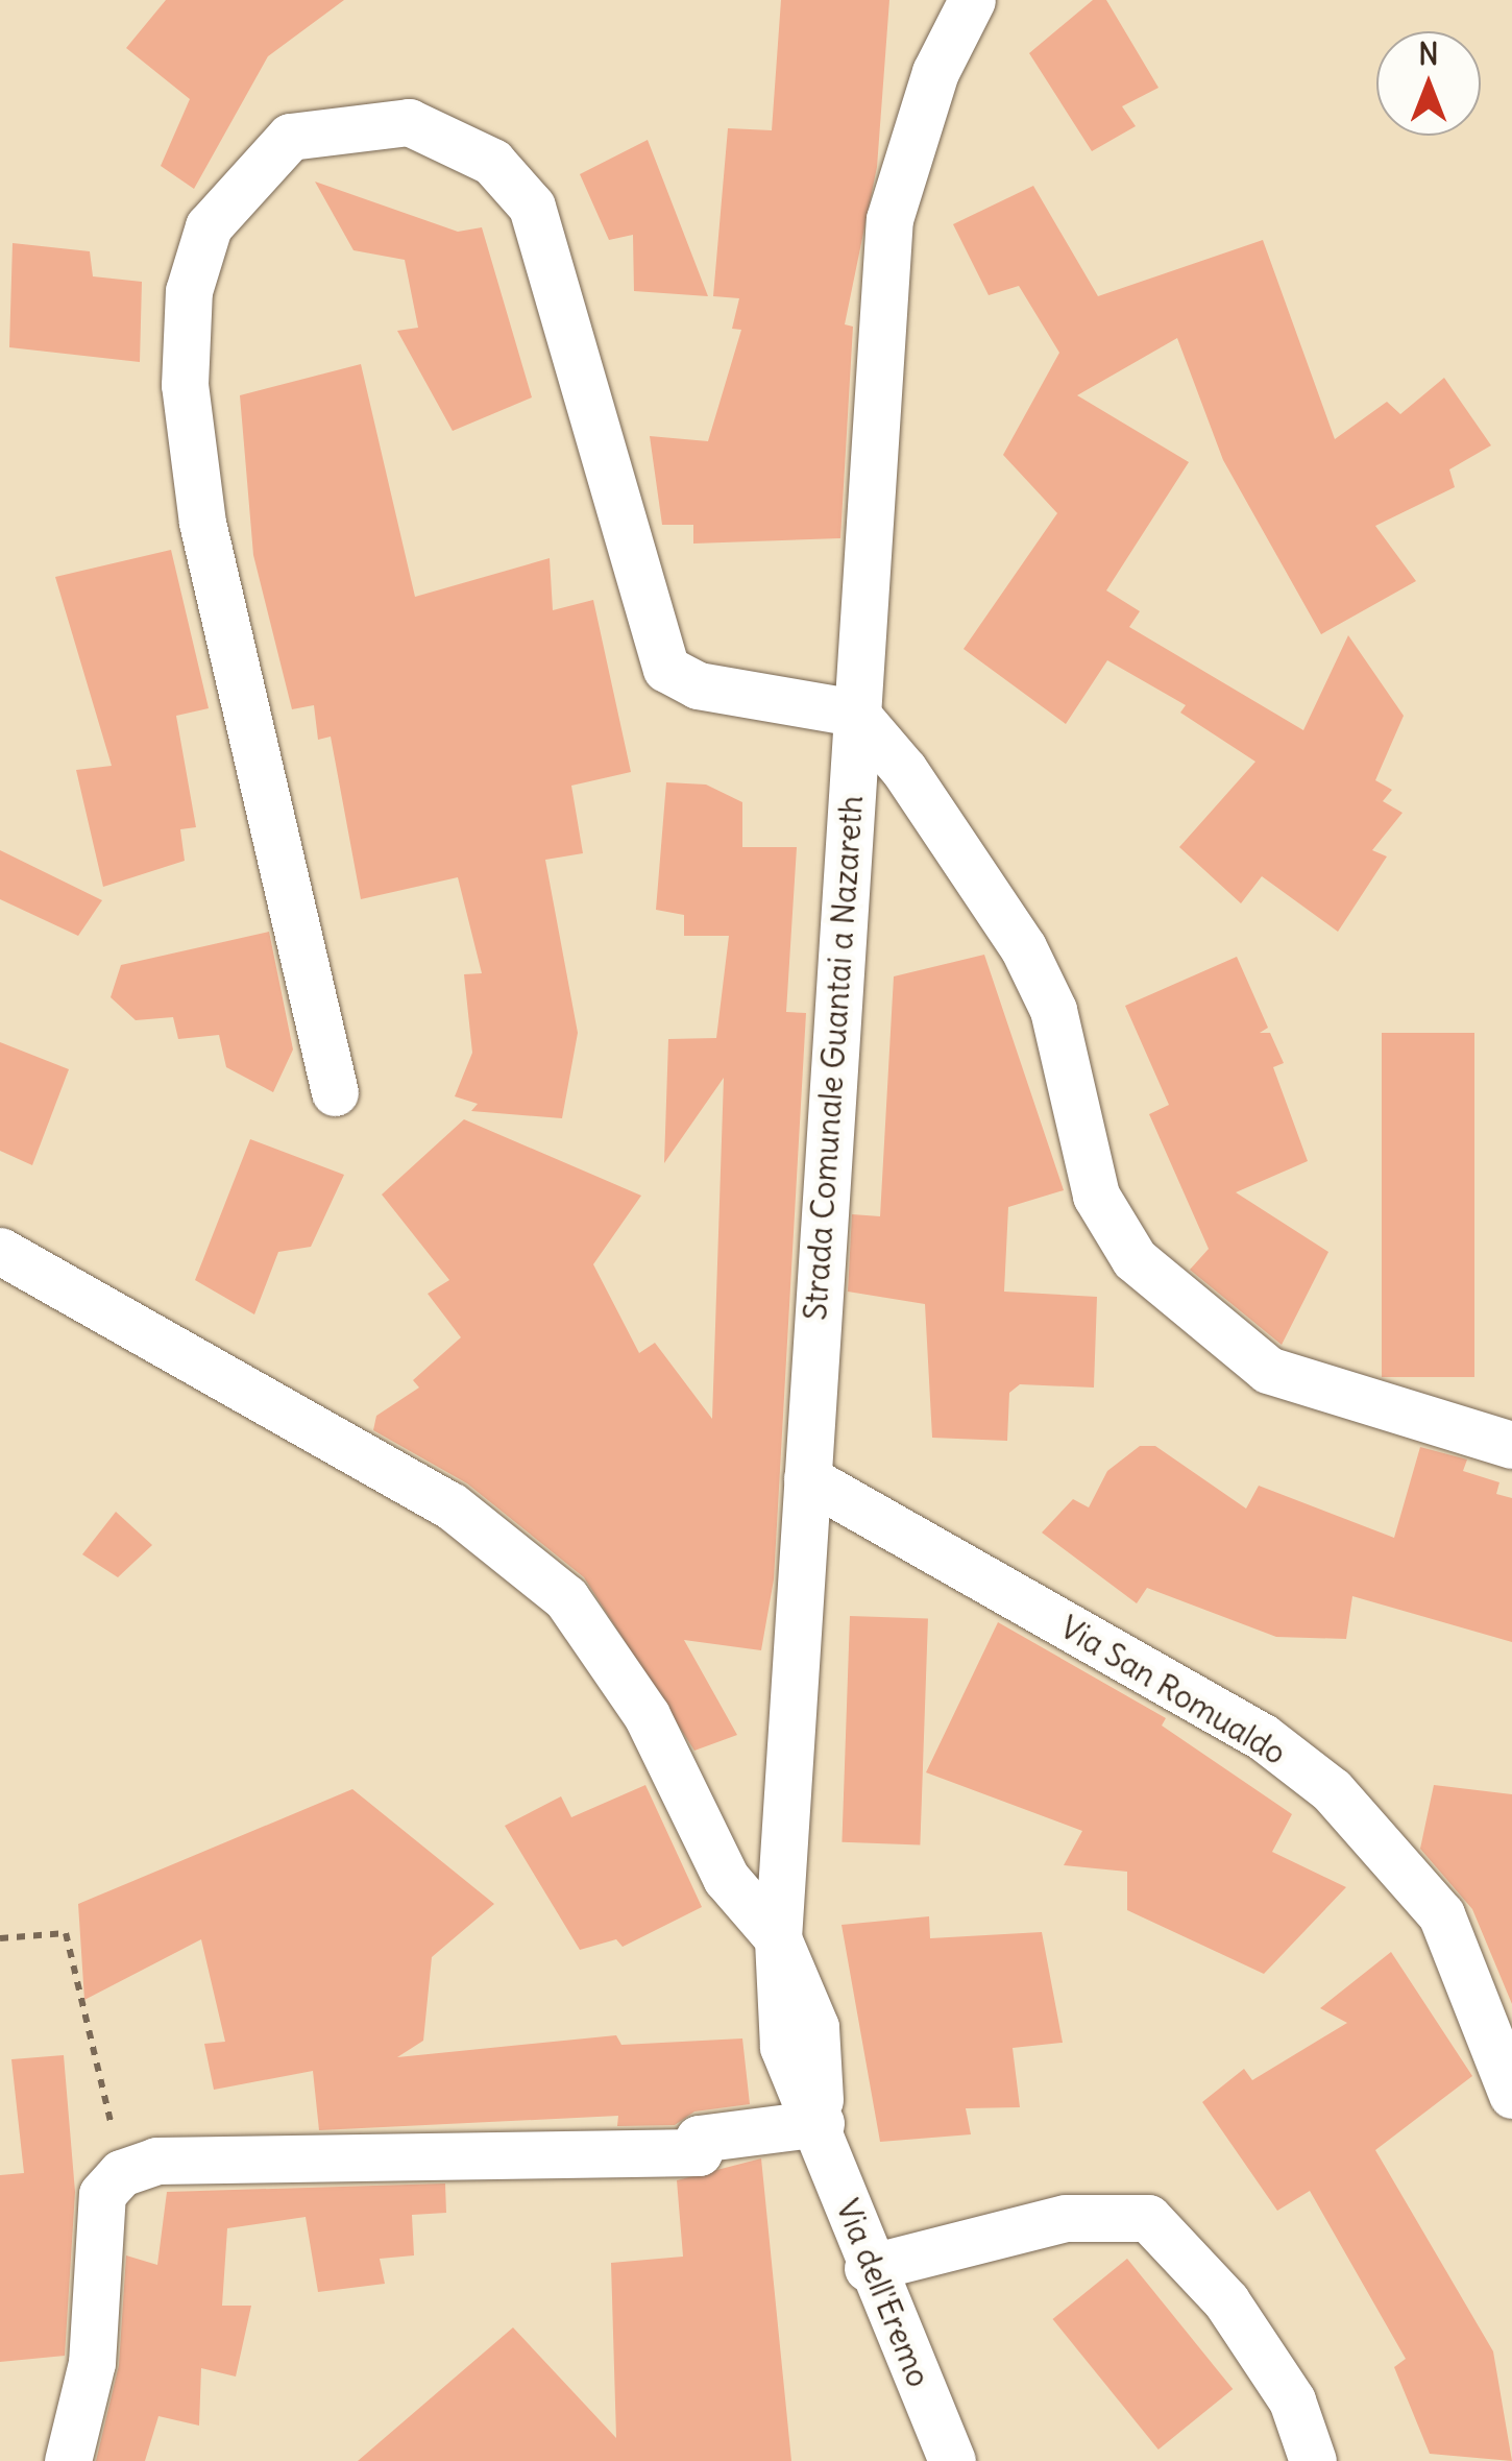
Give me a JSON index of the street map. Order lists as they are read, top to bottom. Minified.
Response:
{"streets":{"street":["Strada Comunale Guantai a Nazareth","Via San Romualdo","Via dell'Eremo"]},"crossings":[["Strada Comunale Guantai a Nazareth","Via San Romualdo"],["Strada Comunale Guantai a Nazareth","Via dell'Eremo"]],"north":"top"}
